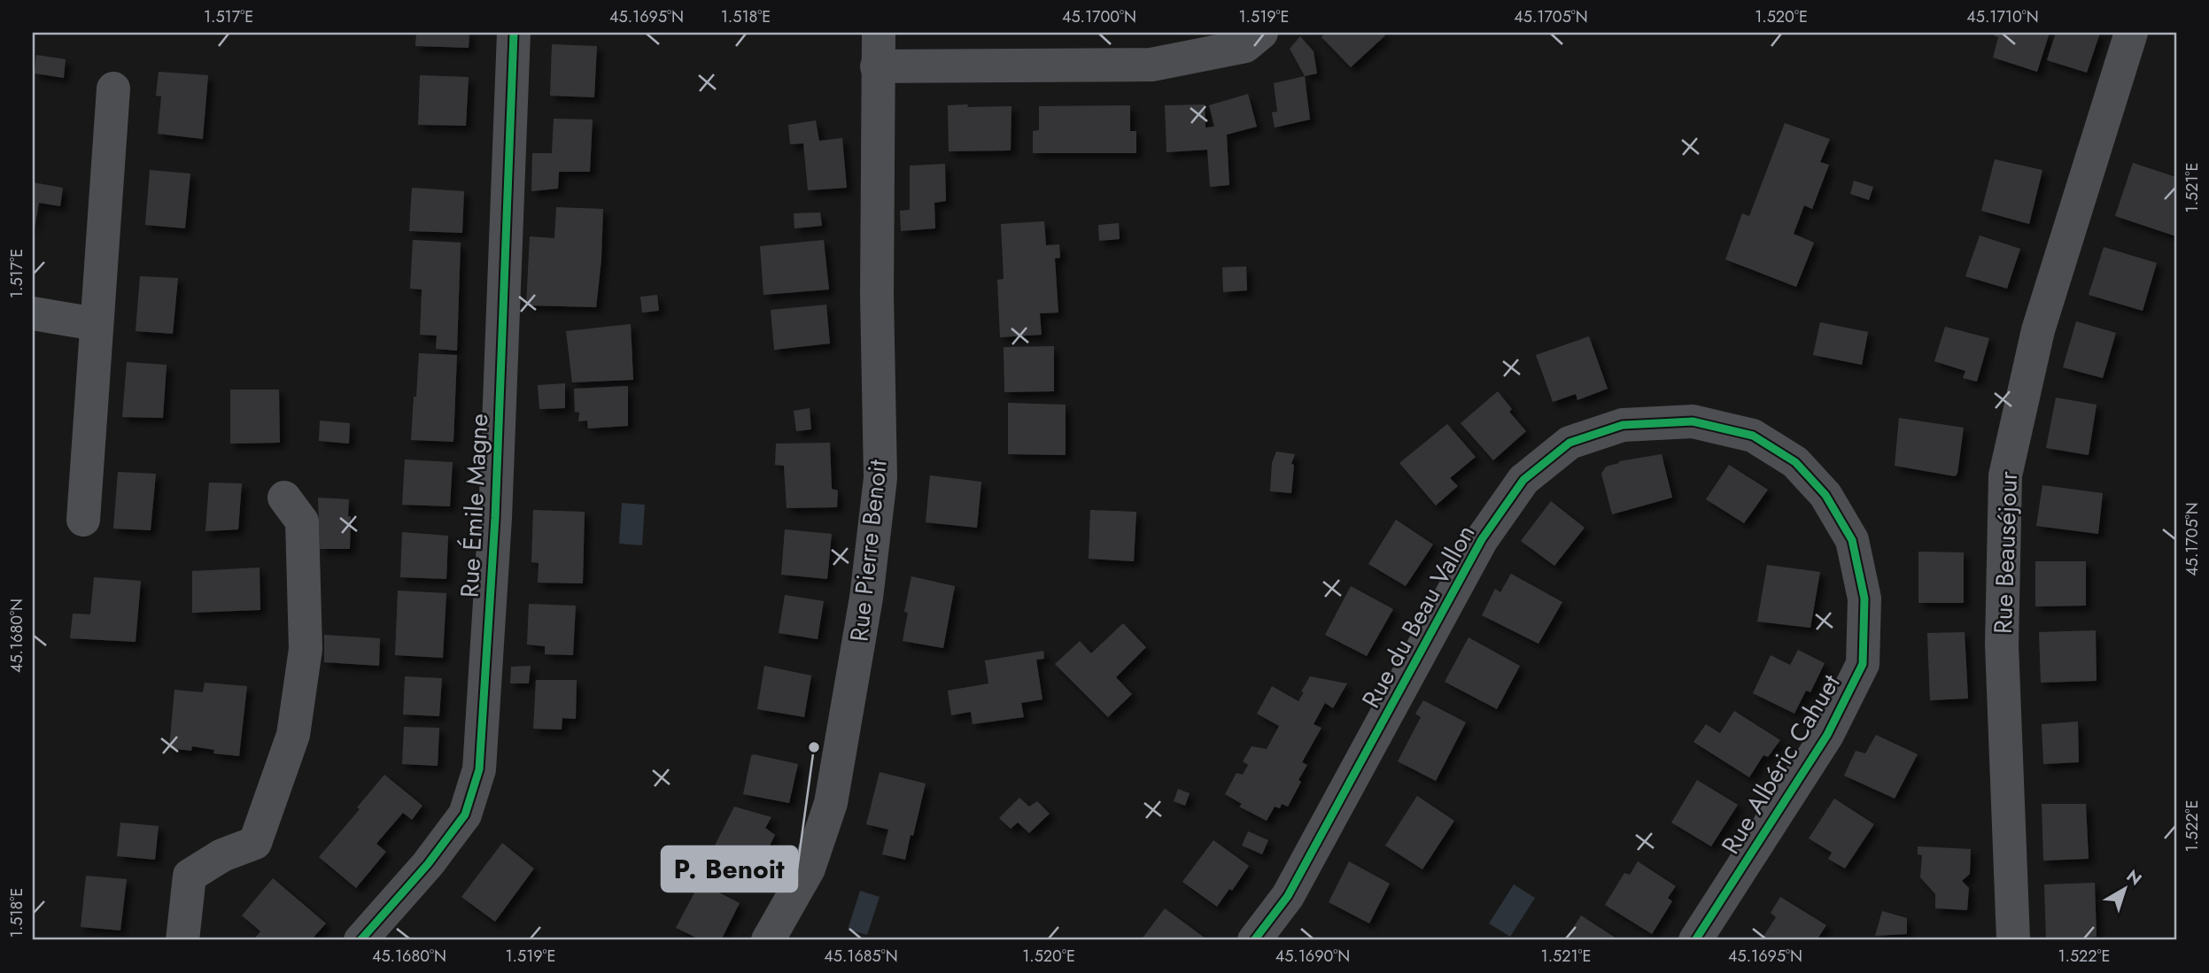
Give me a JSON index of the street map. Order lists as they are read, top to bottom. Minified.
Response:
{"streets":{"street":["Rue Émile Magne","Rue Pierre Benoit","Rue Beauséjour","Rue du Beau Vallon","Rue Albéric Cahuet"]},"crossings":[["Rue du Beau Vallon","Rue Albéric Cahuet"]],"places":["P. Benoit"],"north":"top right","coordinates":["1.517°E","45.1695°N","1.518°E","45.1700°N","1.519°E","45.1705°N","1.520°E","45.1710°N","1.521°E","45.1680°N","1.522°E","45.1685°N","45.1690°N"]}
